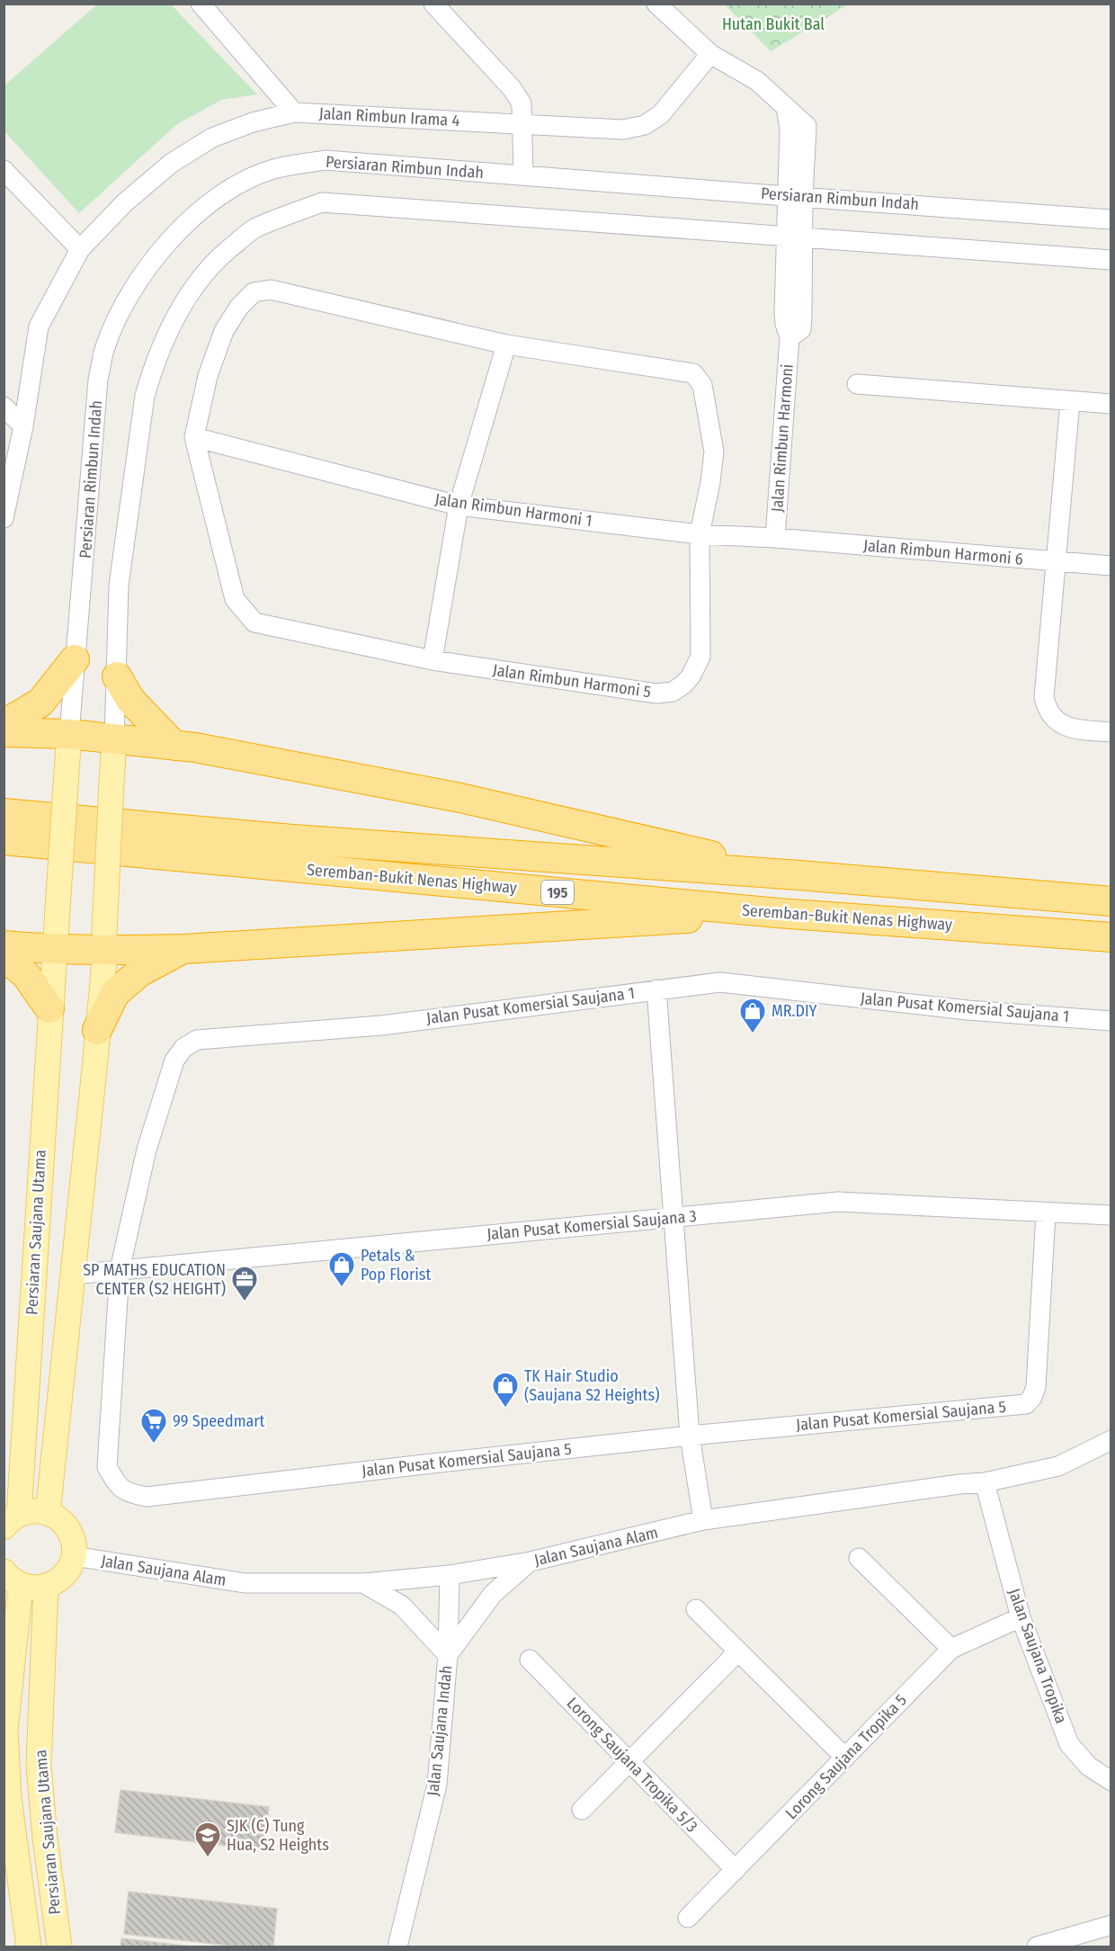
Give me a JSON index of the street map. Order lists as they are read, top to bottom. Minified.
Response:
{"streets":{"highway":["Seremban-Bukit Nenas Highway","195"],"main road":["Persiaran Saujana Utama"],"street":["Jalan Rimbun Irama 4","Persiaran Rimbun Indah","Jalan Rimbun Harmoni","Jalan Rimbun Harmoni 1","Jalan Rimbun Harmoni 6","Jalan Rimbun Harmoni 5","Jalan Pusat Komersial Saujana 1","Jalan Pusat Komersial Saujana 3","Jalan Pusat Komersial Saujana 5","Jalan Saujana Alam","Jalan Saujana Tropika","Jalan Saujana Indah","Lorong Saujana Tropika 5","Lorong Saujana Tropika 5/3"]},"crossings":[["Jalan Rimbun Irama 4","Jalan Rimbun Harmoni"],["Persiaran Rimbun Indah","Jalan Rimbun Harmoni"],["Persiaran Rimbun Indah","Persiaran Saujana Utama"],["Jalan Rimbun Harmoni","Jalan Rimbun Harmoni 1"],["Jalan Rimbun Harmoni","Jalan Rimbun Harmoni 6"],["Jalan Rimbun Harmoni 1","Jalan Rimbun Harmoni 6"],["Jalan Rimbun Harmoni 1","Jalan Rimbun Harmoni 5"],["Jalan Pusat Komersial Saujana 1","Jalan Pusat Komersial Saujana 3"],["Jalan Pusat Komersial Saujana 1","Jalan Pusat Komersial Saujana 5"],["Jalan Pusat Komersial Saujana 3","Jalan Pusat Komersial Saujana 5"],["Jalan Saujana Alam","Jalan Saujana Tropika"],["Jalan Saujana Alam","Jalan Saujana Indah"],["Jalan Saujana Tropika","Lorong Saujana Tropika 5"],["Lorong Saujana Tropika 5","Lorong Saujana Tropika 5/3"]],"parks":["Hutan Bukit Bal"],"places":{"shop":["MR.DIY","Petals & Pop Florist","TK Hair Studio (Saujana S2 Heights)"],"office":["SP MATHS EDUCATION CENTER (S2 HEIGHT)"],"supermarket":["99 Speedmart"],"school or university":["SJK (C) Tung Hua, S2 Heights"]}}
